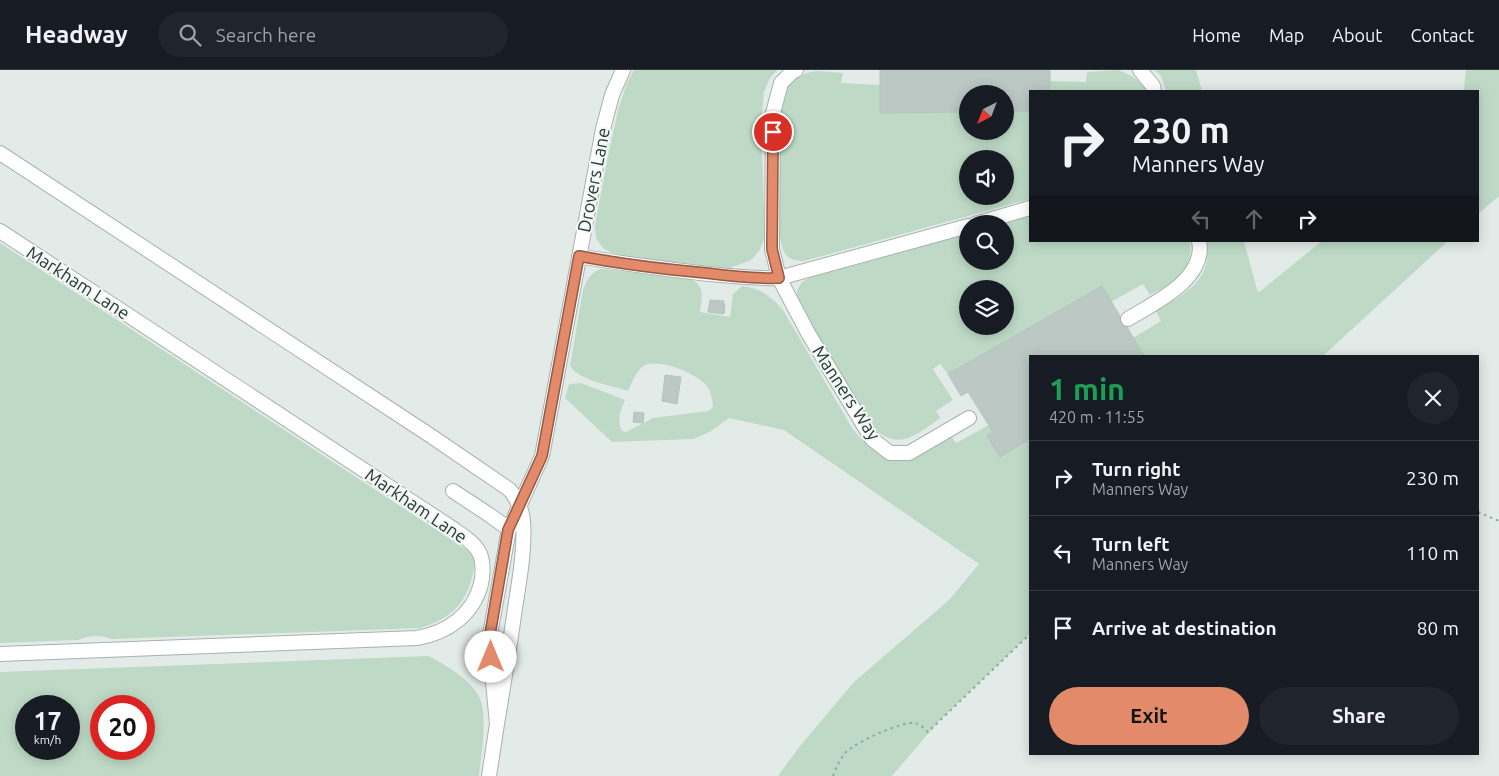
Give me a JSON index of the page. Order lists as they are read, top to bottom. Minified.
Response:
{"streets":{"lane":["Drovers Lane","Markham Lane","Manners Way"]},"north":"bottom left","page":{"header":"Headway","search":"Search here","nav":["Home","Map","About","Contact"],"turn":["230 m","Manners Way"],"heading":["1 min","420 m · 11:55"],"list":[{"name":"Turn right","note":"Manners Way","value":"230 m"},{"name":"Turn left","note":"Manners Way","value":"110 m"},{"name":"Arrive at destination","value":"80 m"}],"buttons":["Exit","Share"],"speed":"17 km/h","limit":"20"}}
